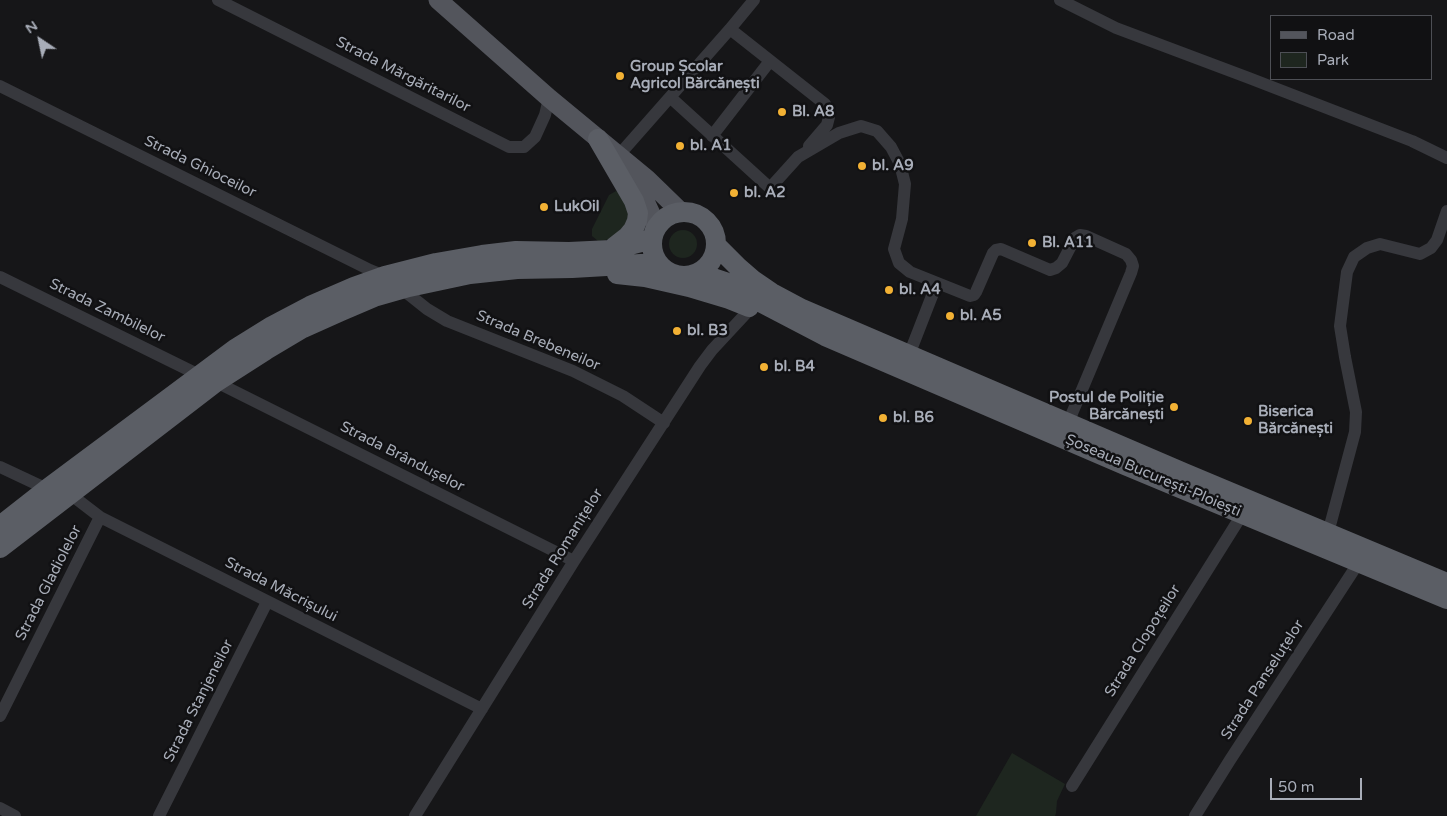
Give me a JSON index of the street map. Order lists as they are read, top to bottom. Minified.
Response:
{"streets":{"highway":["Șoseaua București-Ploiești"],"street":["Strada Mărgăritarilor","Strada Ghioceilor","Strada Zambilelor","Strada Brebeneilor","Strada Brândușelor","Strada Romanițelor","Strada Gladiolelor","Strada Măcrișului","Strada Clopoțeilor","Strada Panseluțelor","Strada Stanjeneilor"]},"crossings":[["Strada Zambilelor","Strada Brândușelor"],["Strada Brebeneilor","Strada Romanițelor"],["Strada Brândușelor","Strada Romanițelor"],["Șoseaua București-Ploiești","Strada Clopoțeilor"],["Șoseaua București-Ploiești","Strada Panseluțelor"],["Strada Romanițelor","Strada Măcrișului"],["Strada Gladiolelor","Strada Măcrișului"],["Strada Măcrișului","Strada Stanjeneilor"]],"places":["Group Școlar Agricol Bărcănești","Bl. A8","bl. A1","bl. A9","bl. A2","LukOil","Bl. A11","bl. A4","bl. A5","bl. B3","bl. B4","Postul de Poliție Bărcănești","bl. B6","Biserica Bărcănești"],"legend":["Road","Park"],"scale_bar":"50 m","north":"top left"}
